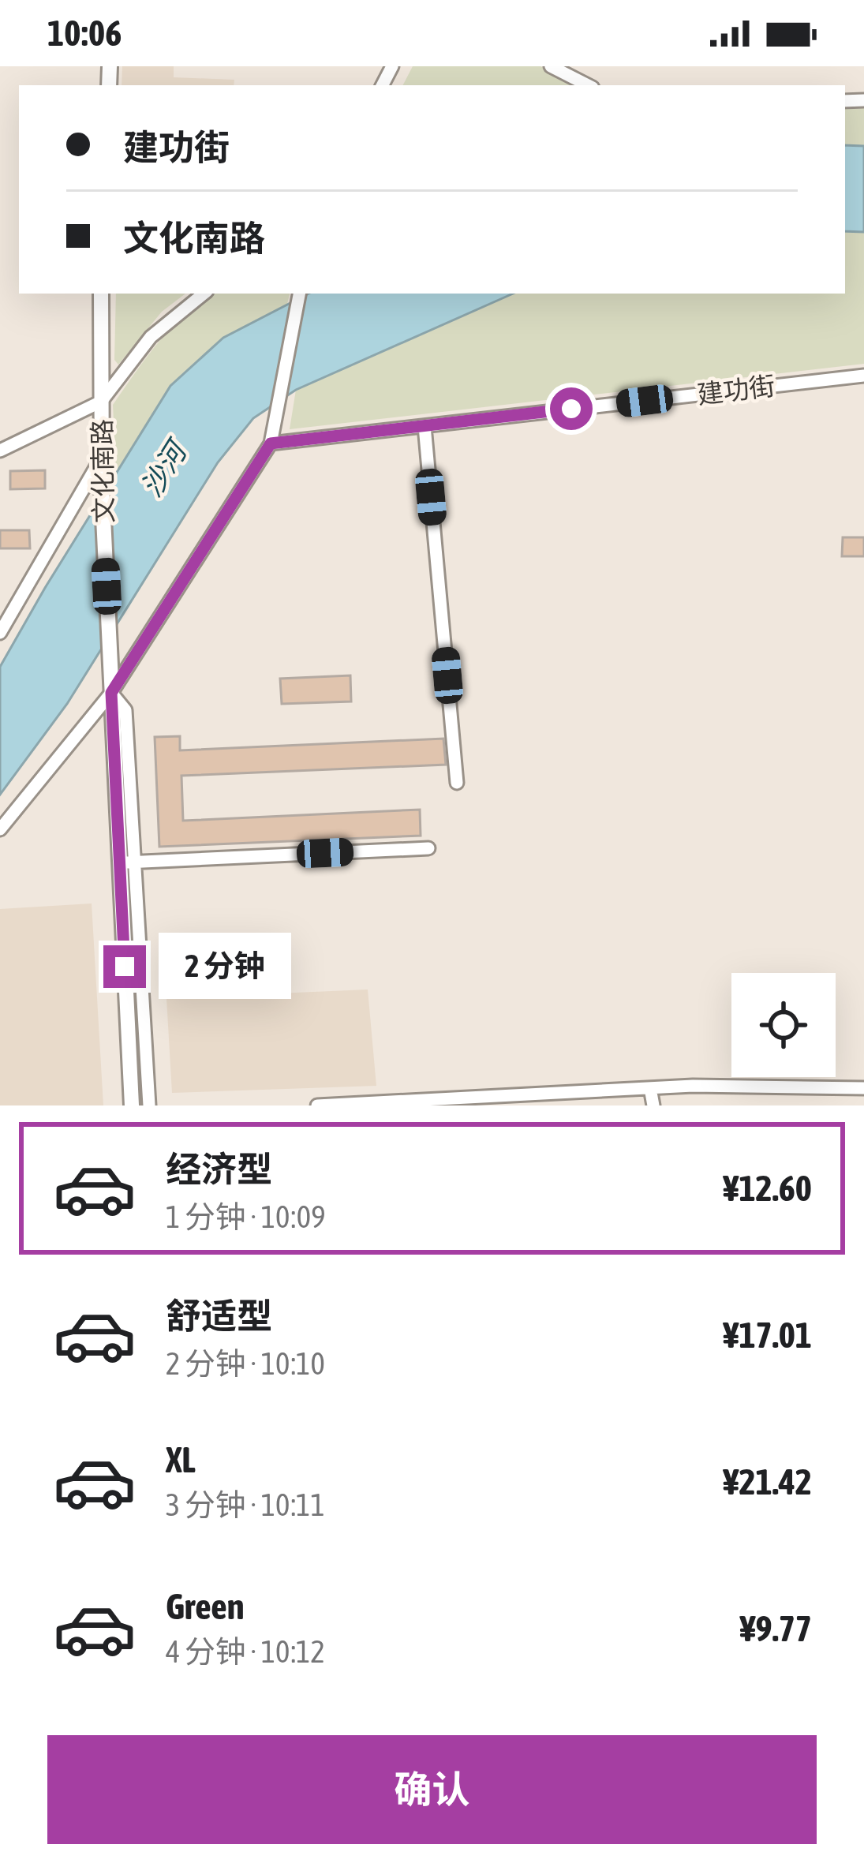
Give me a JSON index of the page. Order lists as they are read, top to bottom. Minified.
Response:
{"streets":{"main road":["文化南路"],"street":["建功街"]},"water":["沙河"],"page":{"status":"10:06","banner":["建功街","文化南路"],"bubble":"2 分钟","list":[{"name":"经济型","note":"1 分钟 · 10:09","value":"¥12.60"},{"name":"舒适型","note":"2 分钟 · 10:10","value":"¥17.01"},{"name":"XL","note":"3 分钟 · 10:11","value":"¥21.42"},{"name":"Green","note":"4 分钟 · 10:12","value":"¥9.77"}],"buttons":"确认"}}
